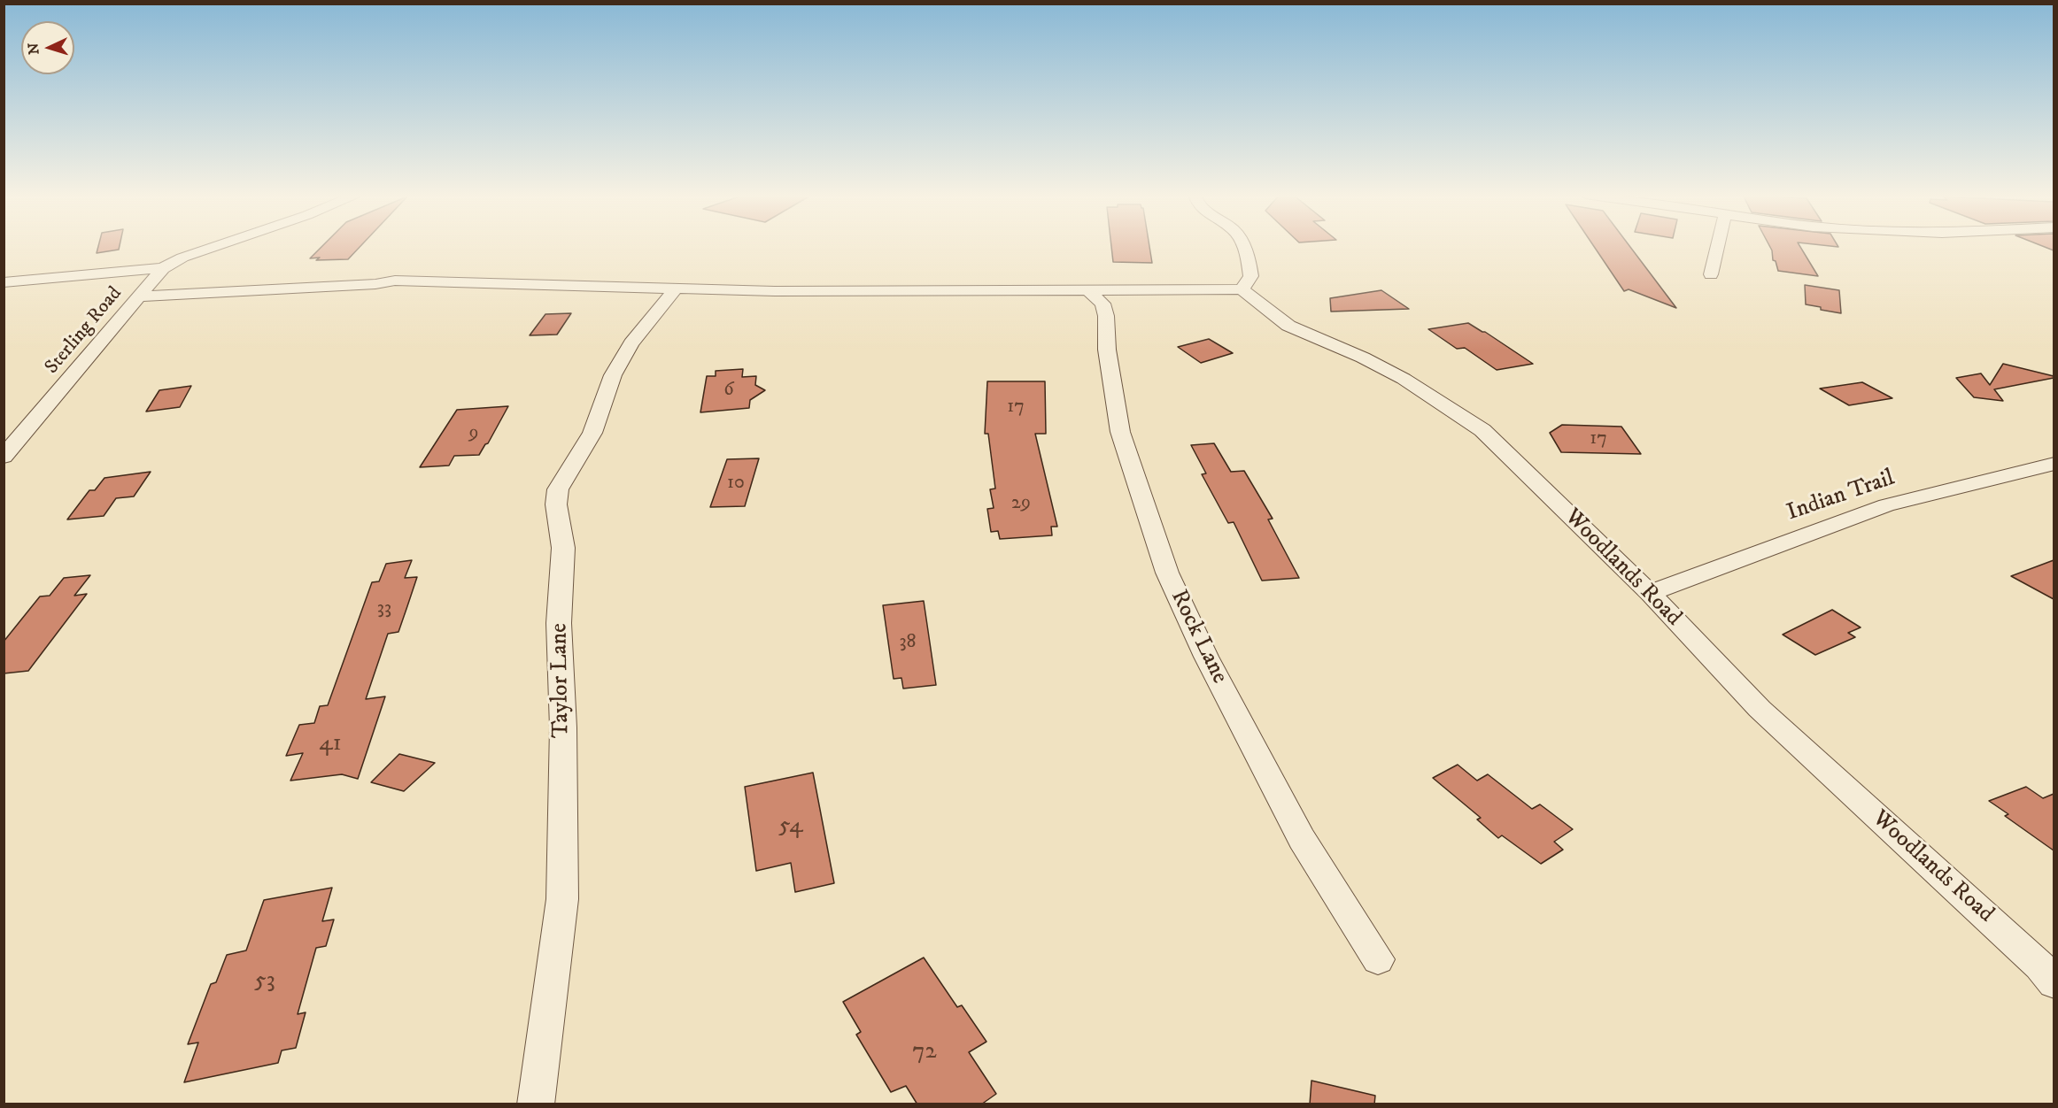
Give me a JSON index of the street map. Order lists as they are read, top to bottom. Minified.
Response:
{"streets":{"street":["Sterling Road","Indian Trail","Woodlands Road","Rock Lane","Taylor Lane"]},"crossings":[["Indian Trail","Woodlands Road"]],"house_numbers":["6","17","9","17","10","29","33","38","41","54","53","72"],"north":"left"}
